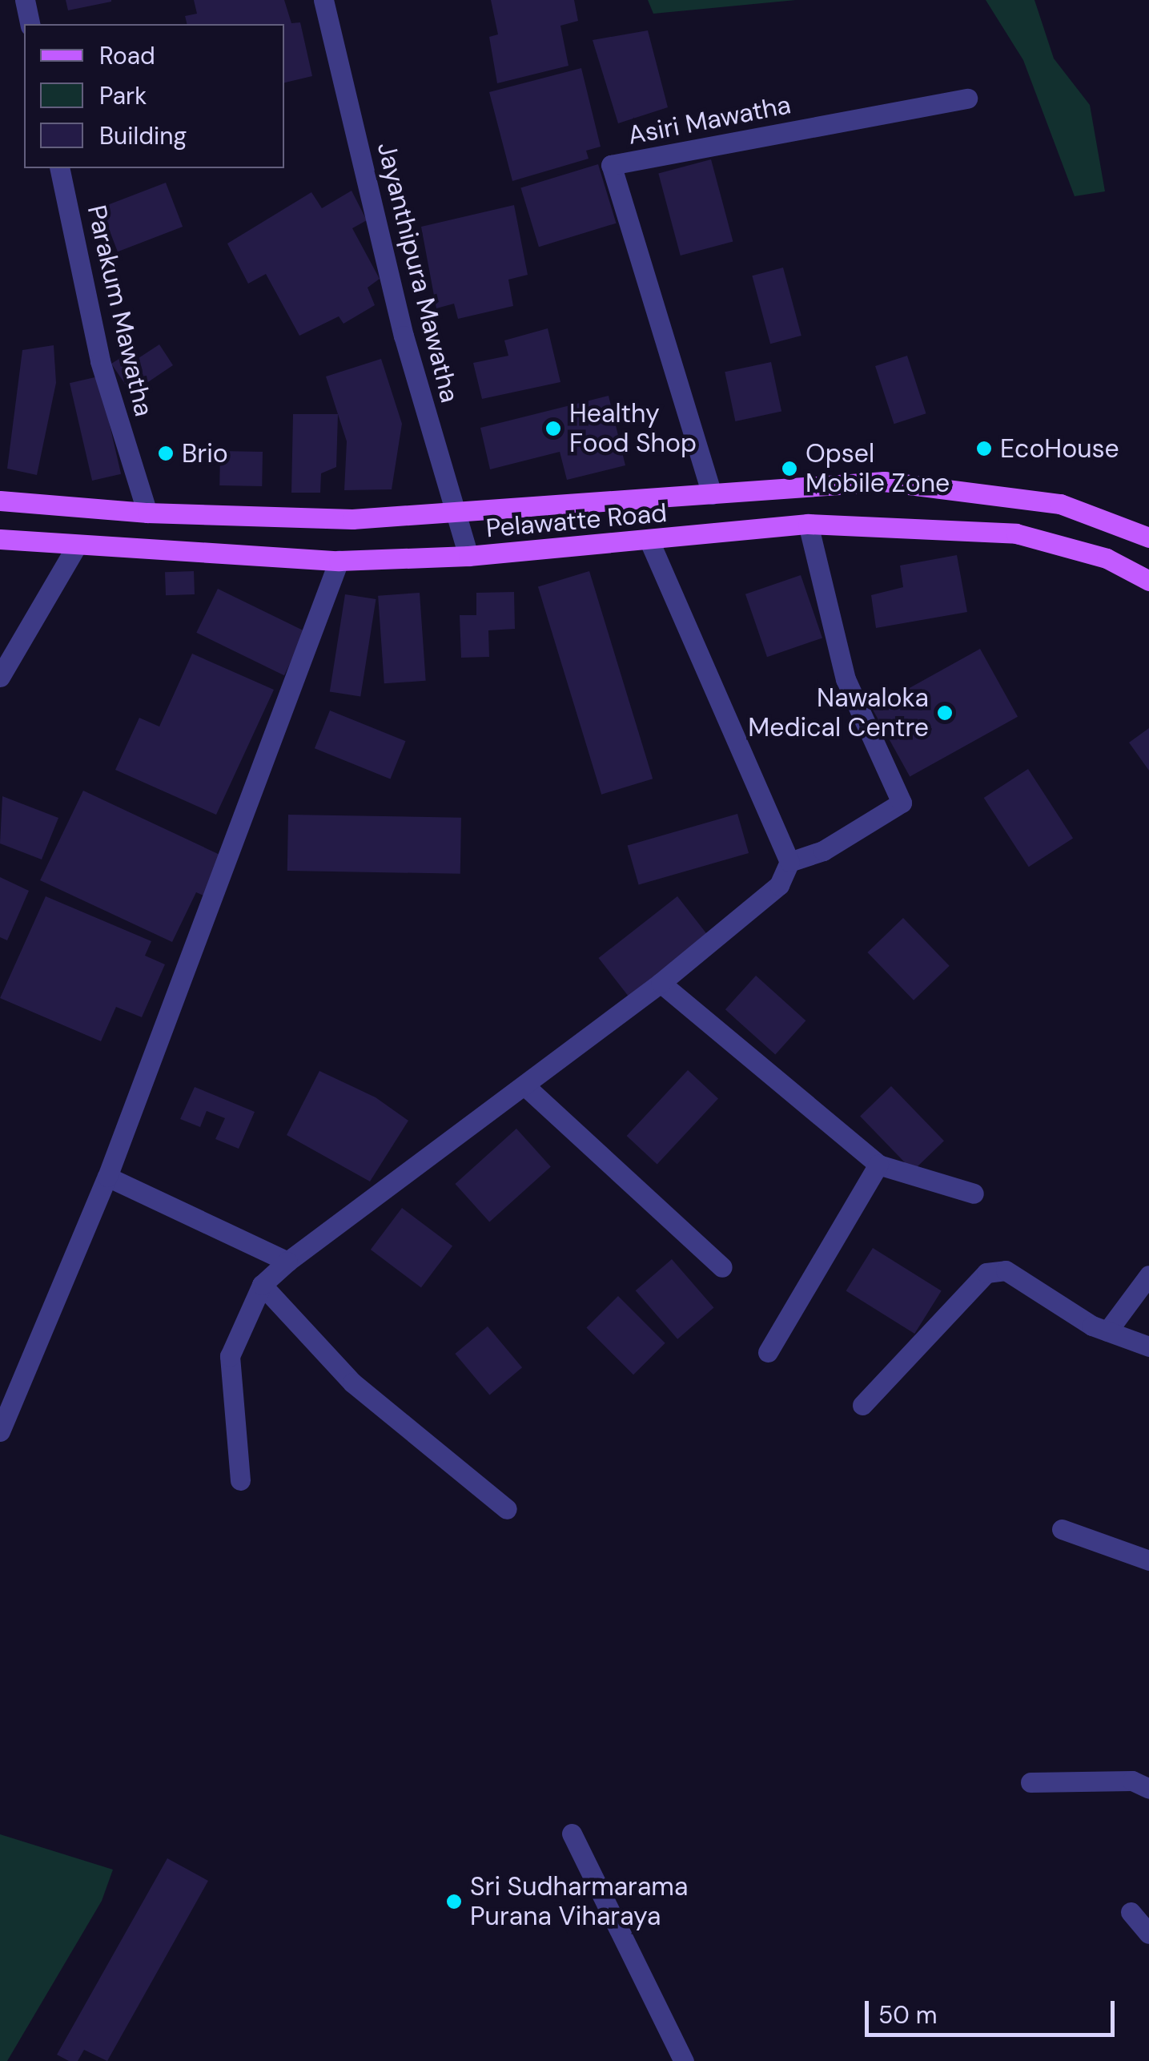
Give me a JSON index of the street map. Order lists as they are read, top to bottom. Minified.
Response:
{"streets":{"main road":["Pelawatte Road"],"street":["Asiri Mawatha","Jayanthipura Mawatha","Parakum Mawatha"]},"crossings":[["Asiri Mawatha","Pelawatte Road"],["Jayanthipura Mawatha","Pelawatte Road"],["Parakum Mawatha","Pelawatte Road"]],"places":["Healthy Food Shop","EcoHouse","Brio","Opsel Mobile Zone","Nawaloka Medical Centre","Sri Sudharmarama Purana Viharaya"],"legend":["Road","Park","Building"],"scale_bar":"50 m"}
